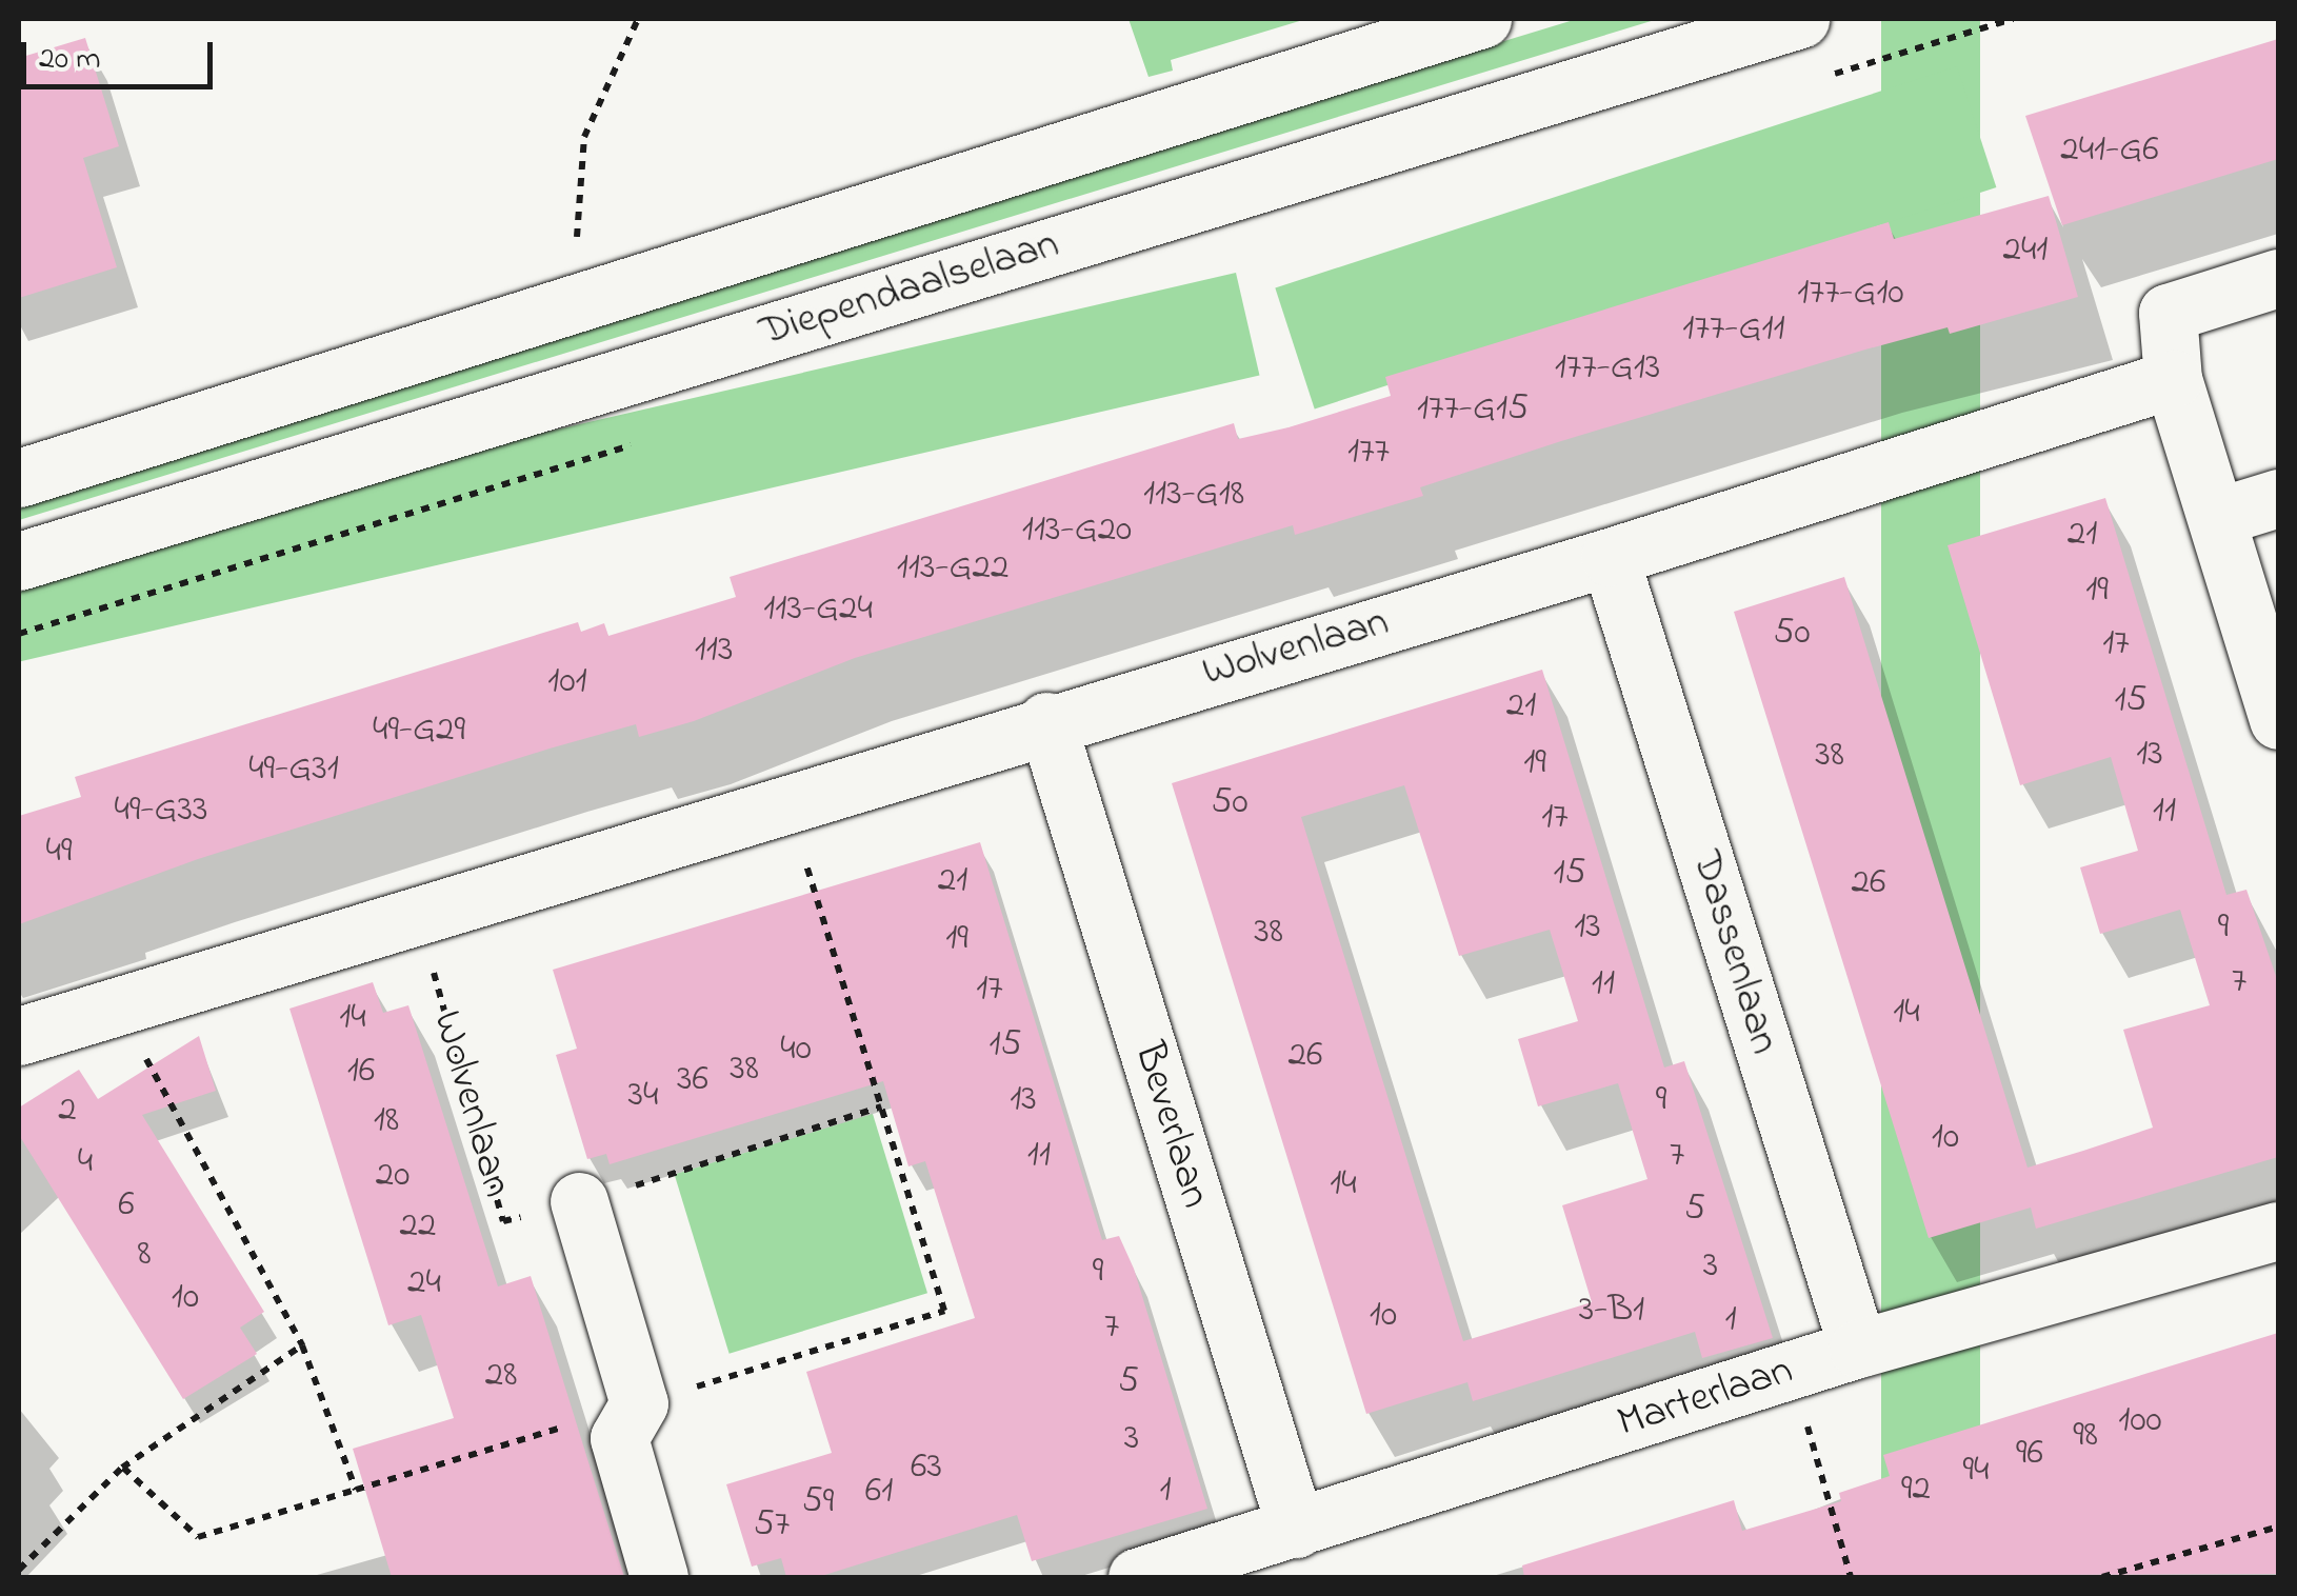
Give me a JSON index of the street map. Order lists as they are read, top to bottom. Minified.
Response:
{"streets":{"street":["Diependaalselaan","Wolvenlaan","Dassenlaan","Beverlaan","Marterlaan"]},"crossings":[["Wolvenlaan","Dassenlaan"],["Wolvenlaan","Beverlaan"],["Dassenlaan","Marterlaan"],["Beverlaan","Marterlaan"]],"house_numbers":["241-G6","241","177-G10","177-G11","177-G13","177-G15","177","113-G18","113-G20","21","113-G22","19","113-G24","50","17","113","101","15","21","49-G29","13","38","19","49-G31","50","49-G33","11","17","49","15","21","26","13","9","38","19","7","11","17","14","14","15","40","26","38","16","36","34","13","9","2","18","10","11","7","4","20","14","6","5","22","8","3","9","24","10","3-B1","10","1","7","28","5","100","98","3","96","63","94","92","1","61","59","57"],"scale_bar":"20 m"}
